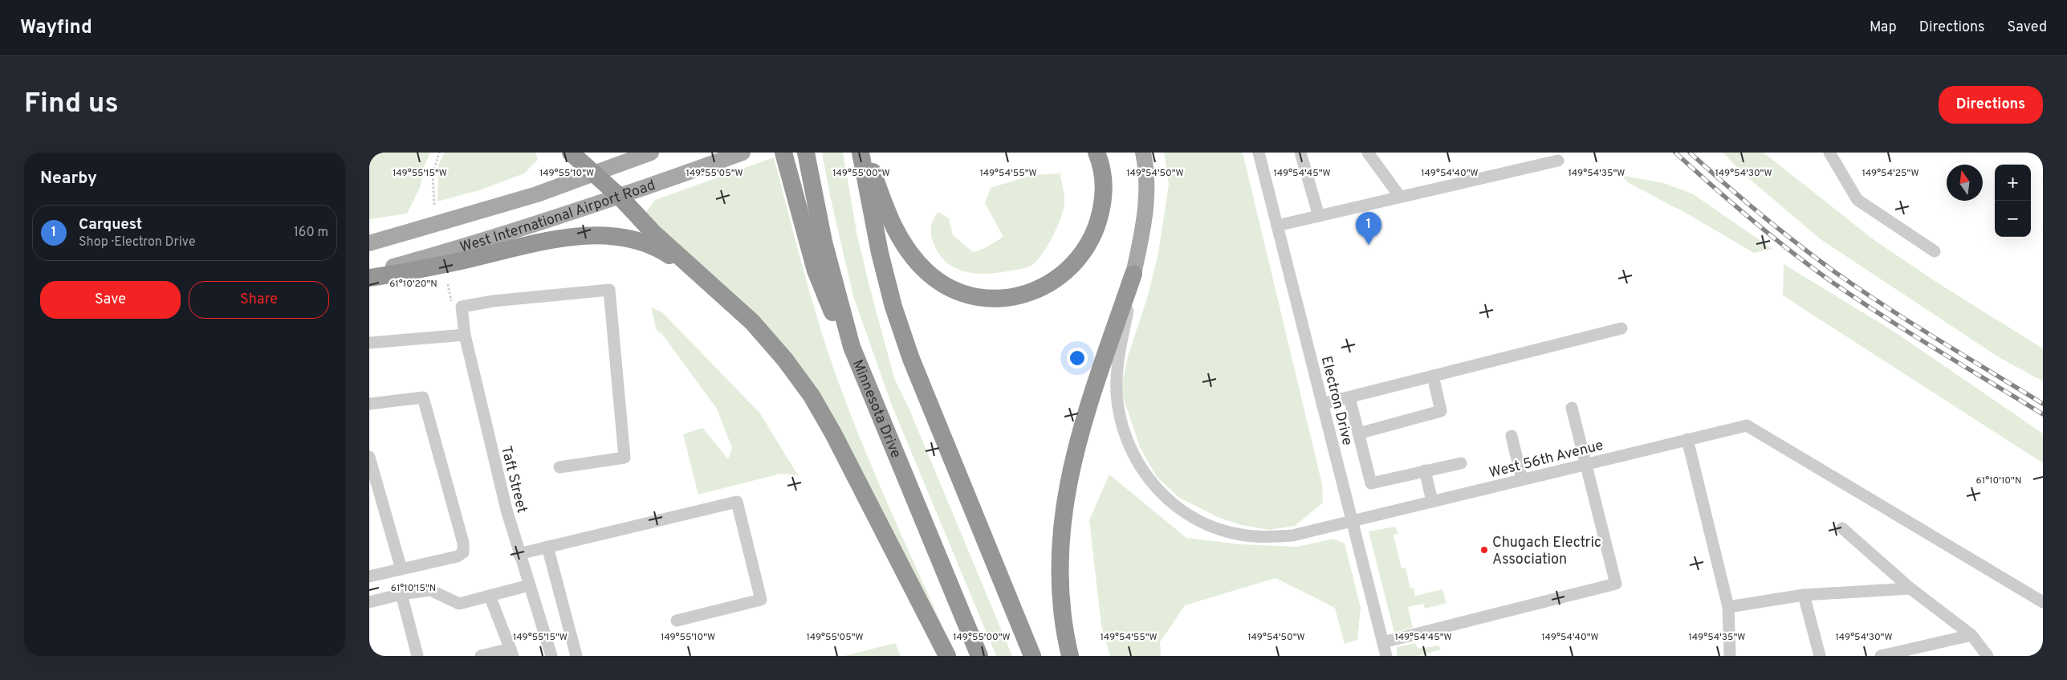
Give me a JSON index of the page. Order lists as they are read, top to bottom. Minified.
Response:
{"streets":{"highway":["Minnesota Drive"],"main road":["West International Airport Road"],"street":["Electron Drive","West 56th Avenue","Taft Street"]},"crossings":[["Electron Drive","West 56th Avenue"]],"places":["Chugach Electric Association"],"north":"top","page":{"header":"Wayfind","nav":["Map","Directions","Saved"],"buttons":["Directions",["Save","Share"]],"title":"Find us","heading":"Nearby","map_buttons":["+","−"],"list":[{"mark":"1","name":"Carquest","note":"Shop · Electron Drive","value":"160 m"}],"pins":"1"},"coordinates":["149°55'15\"W","149°55'10\"W","149°55'05\"W","149°55'00\"W","149°54'55\"W","149°54'50\"W","149°54'45\"W","149°54'40\"W","149°54'35\"W","149°54'30\"W","149°54'25\"W","61°10'20\"N","61°10'10\"N","61°10'15\"N"]}
